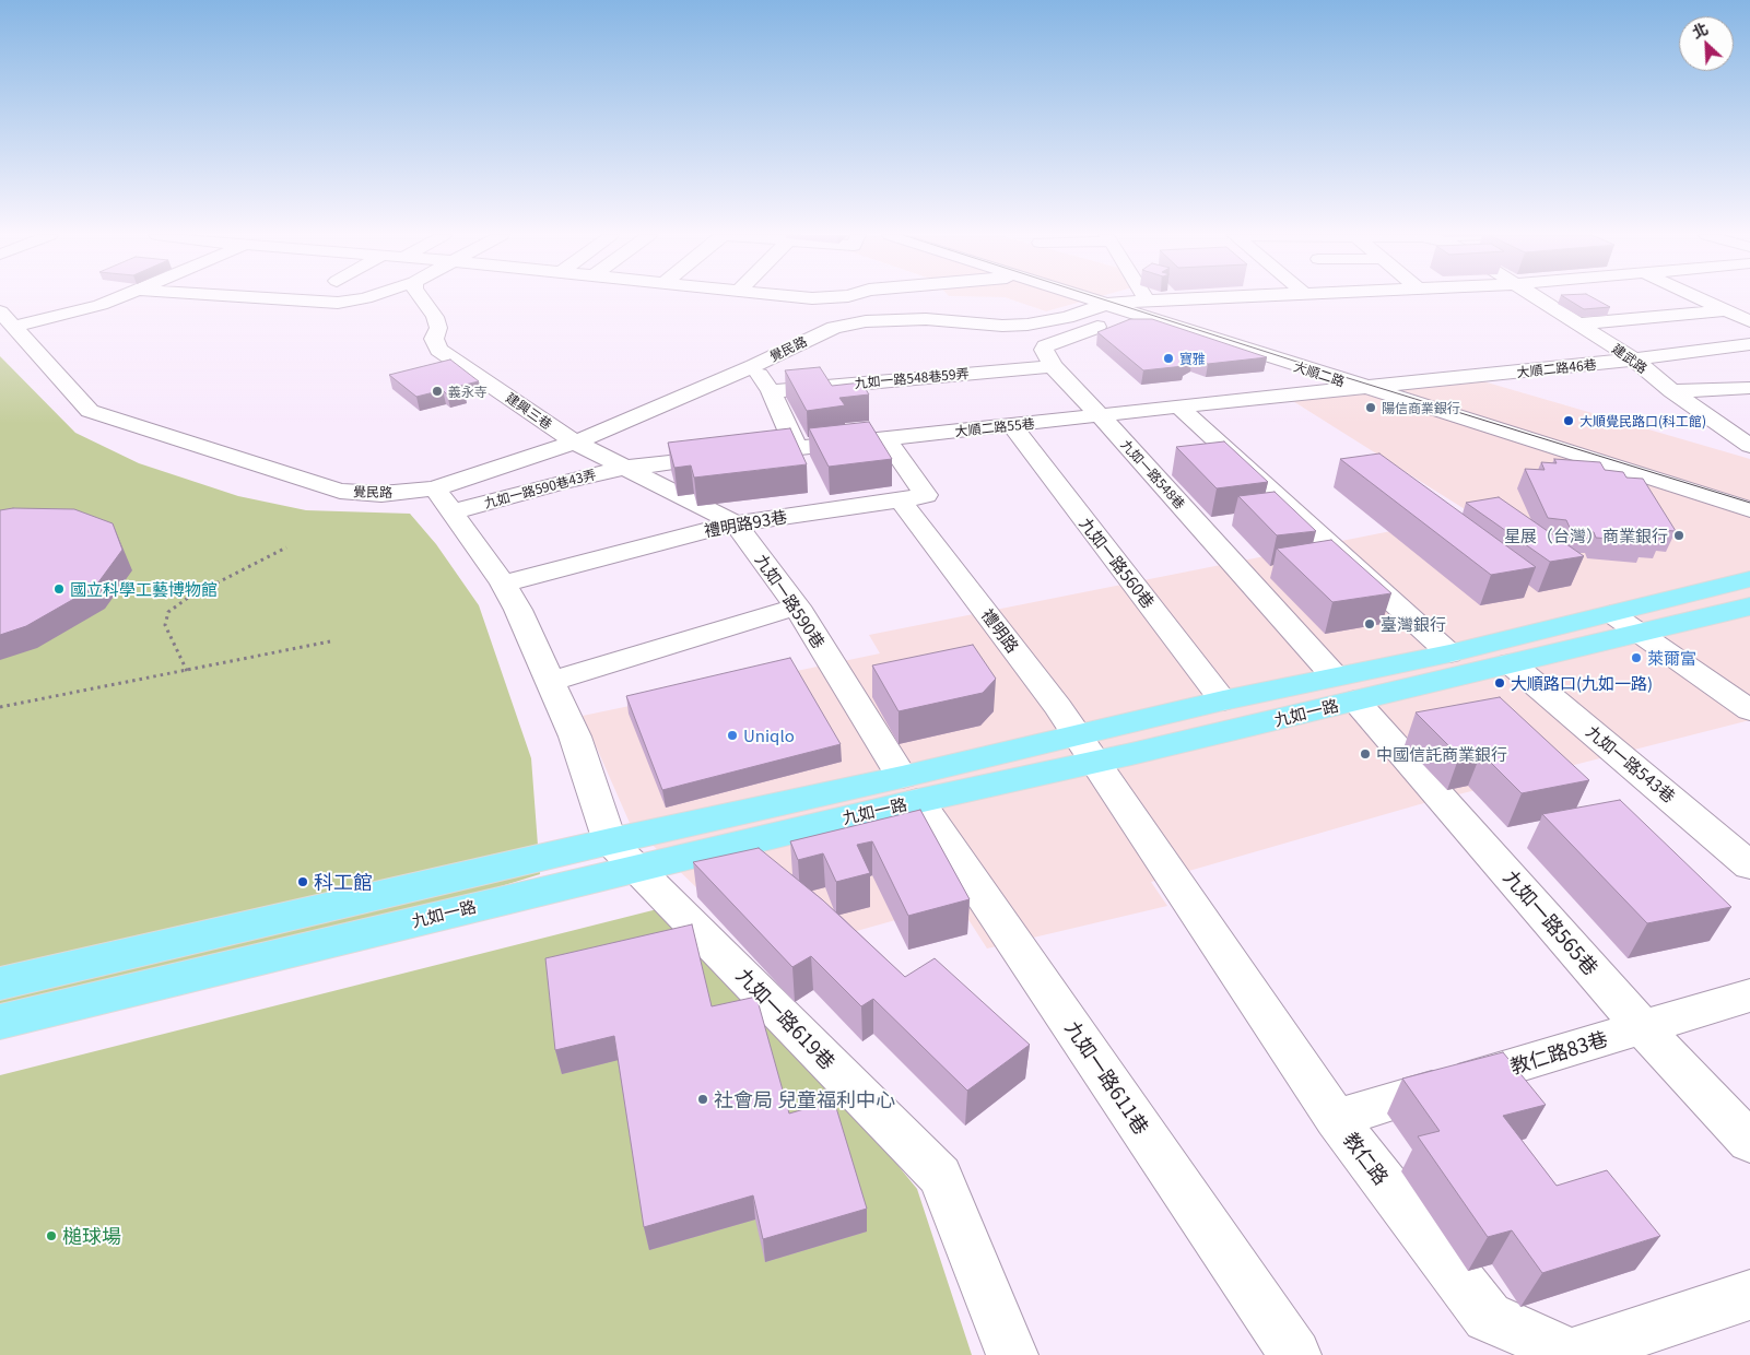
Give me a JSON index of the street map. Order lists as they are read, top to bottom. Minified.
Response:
{"streets":{"main road":["九如一路"],"street":["覺民路","建武路","大順二路46巷","大順二路","九如一路548巷59弄","建興三巷","大順二路55巷","九如一路548巷","九如一路590巷43弄","禮明路93巷","九如一路560巷","九如一路590巷","禮明路","九如一路543巷","九如一路565巷","九如一路619巷","教仁路83巷","九如一路611巷","教仁路"]},"crossings":[["覺民路","大順二路"],["覺民路","建興三巷"],["覺民路","九如一路590巷"],["建武路","大順二路46巷"],["大順二路46巷","大順二路"],["大順二路46巷","大順二路55巷"],["大順二路","大順二路55巷"],["九如一路548巷59弄","九如一路548巷"],["建興三巷","九如一路590巷"],["大順二路55巷","九如一路548巷"],["大順二路55巷","九如一路590巷43弄"],["大順二路55巷","禮明路93巷"],["大順二路55巷","九如一路560巷"],["大順二路55巷","九如一路590巷"],["九如一路548巷","九如一路"],["九如一路548巷","九如一路565巷"],["九如一路590巷43弄","九如一路590巷"],["禮明路93巷","九如一路590巷"],["禮明路93巷","禮明路"],["九如一路560巷","九如一路"],["九如一路590巷","九如一路"],["九如一路590巷","九如一路611巷"],["禮明路","九如一路"],["禮明路","教仁路"],["九如一路","九如一路543巷"],["九如一路","九如一路565巷"],["九如一路","九如一路619巷"],["九如一路","九如一路611巷"],["九如一路","教仁路"],["九如一路565巷","教仁路83巷"],["教仁路83巷","教仁路"]],"places":["寶雅","義永寺","陽信商業銀行","大順覺民路口(科工館)","星展（台灣）商業銀行","國立科學工藝博物館","臺灣銀行","萊爾富","大順路口(九如一路)","Uniqlo","中國信託商業銀行","科工館","社會局 兒童福利中心","槌球場"],"north":"top left"}
